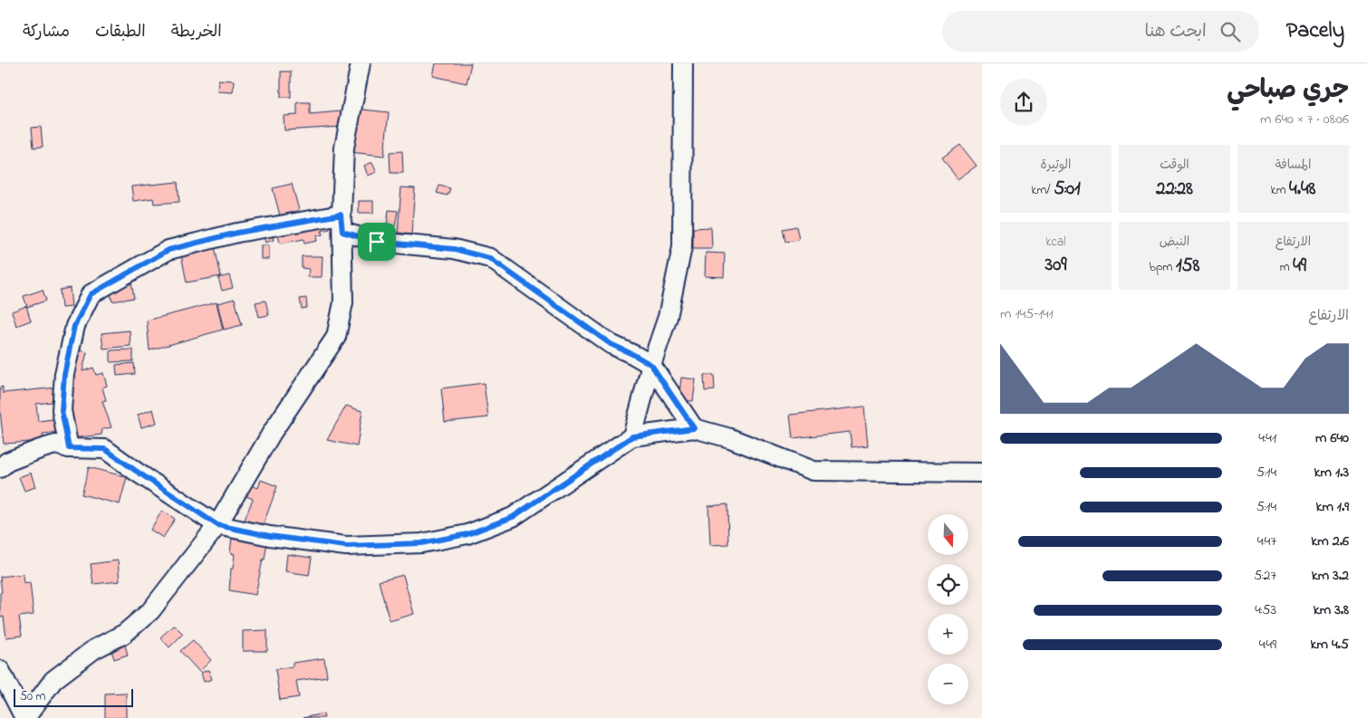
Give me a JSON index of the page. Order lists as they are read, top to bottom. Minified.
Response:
{"scale_bar":"50 m","north":"bottom","page":{"header":"Pacely","search":"ابحث هنا","nav":["الخريطة","الطبقات","مشاركة"],"heading":["جري صباحي","08:06 · 7 × 640 m"],"stats":[["المسافة","4.48 km"],["الوقت","22:28"],["الوتيرة","5:01 /km"],["الارتفاع","49 m"],["النبض","158 bpm"],["kcal","309"]],"chart":["الارتفاع","141–145 m"],"list":[{"name":"640 m","note":"4:41"},{"name":"1.3 km","note":"5:14"},{"name":"1.9 km","note":"5:14"},{"name":"2.6 km","note":"4:47"},{"name":"3.2 km","note":"5:27"},{"name":"3.8 km","note":"4:53"},{"name":"4.5 km","note":"4:49"}],"map_buttons":["+","−"],"scale":"50 m"}}
